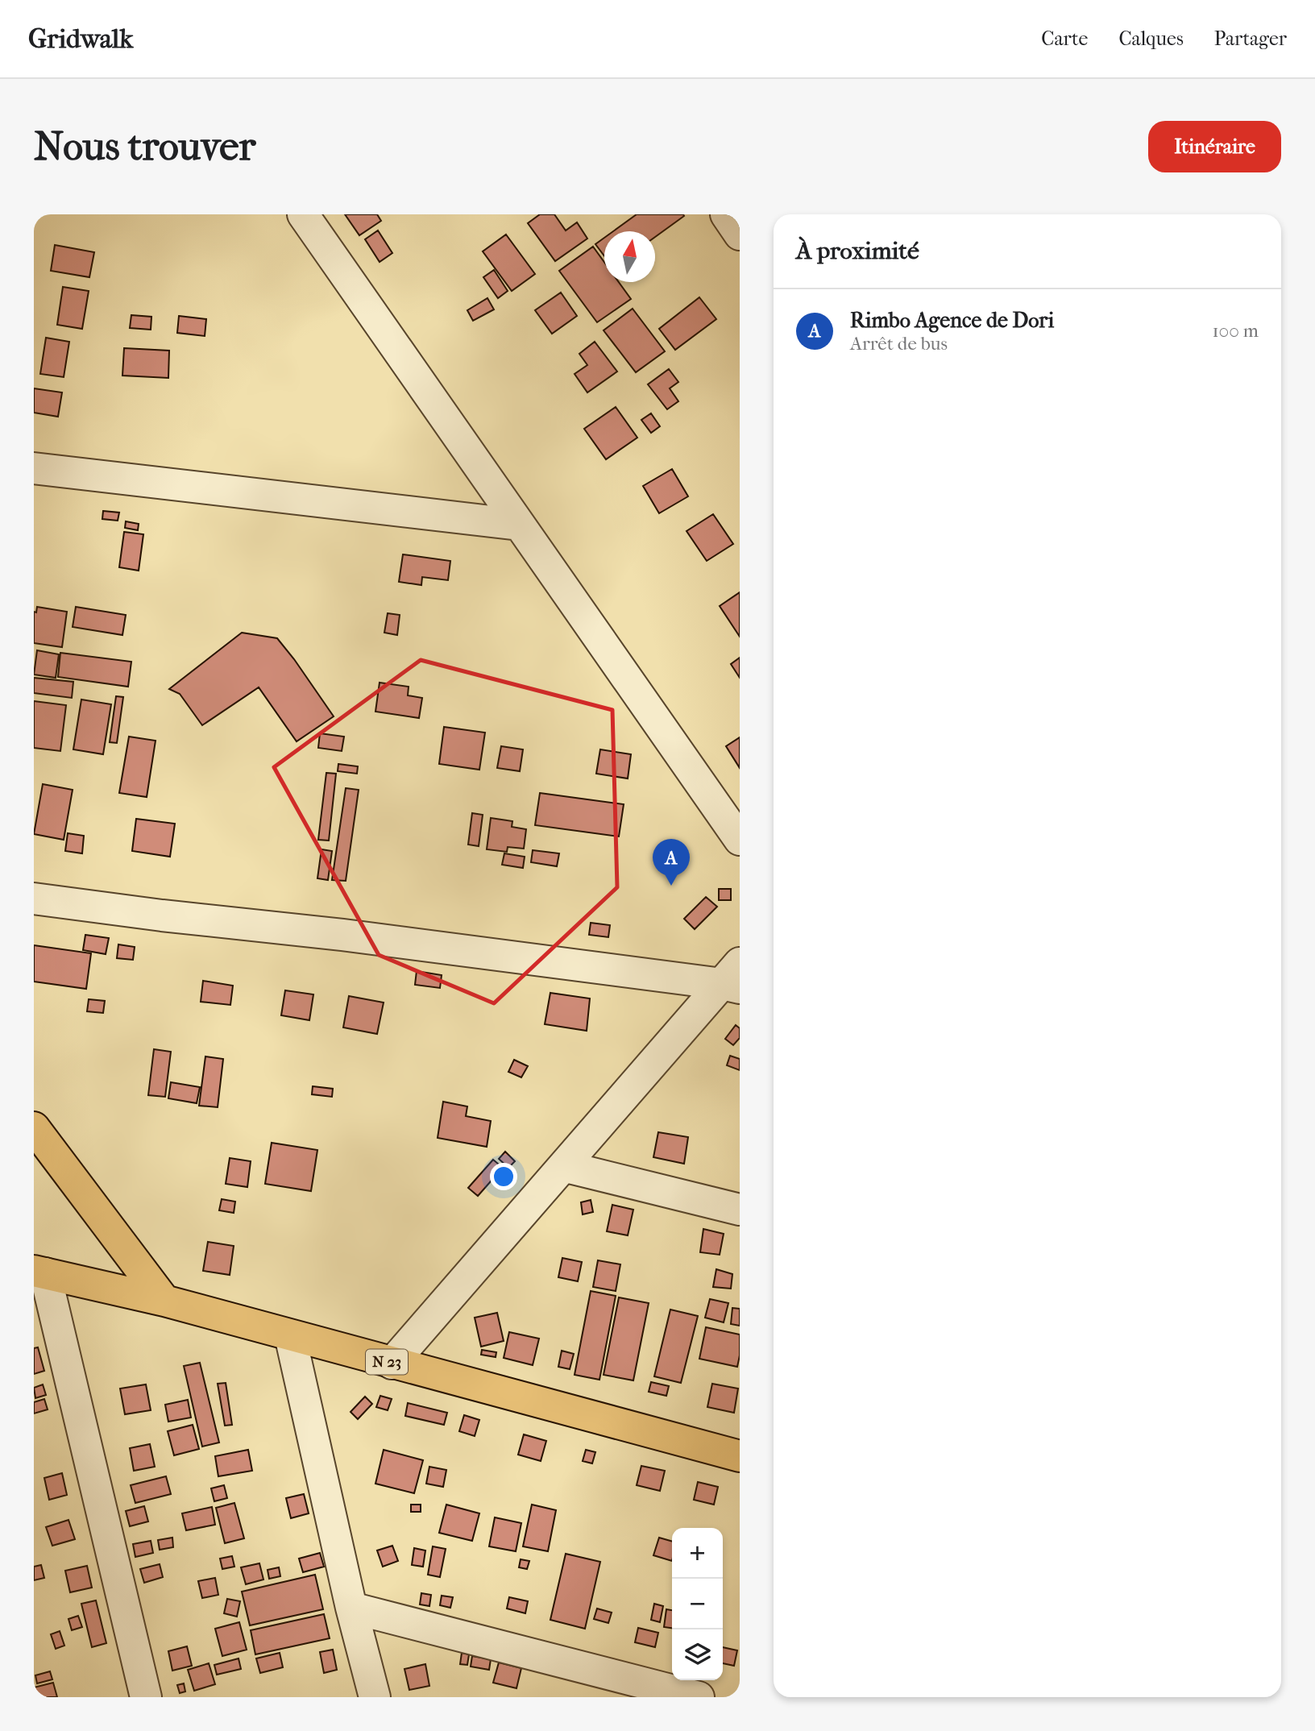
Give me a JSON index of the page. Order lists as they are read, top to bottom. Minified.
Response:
{"streets":{"main road":["N 23"]},"north":"top","page":{"header":"Gridwalk","nav":["Carte","Calques","Partager"],"buttons":"Itinéraire","title":"Nous trouver","heading":"À proximité","list":[{"mark":"A","name":"Rimbo Agence de Dori","note":"Arrêt de bus","value":"100 m"}],"pins":"A","map_buttons":["+","−"]}}
